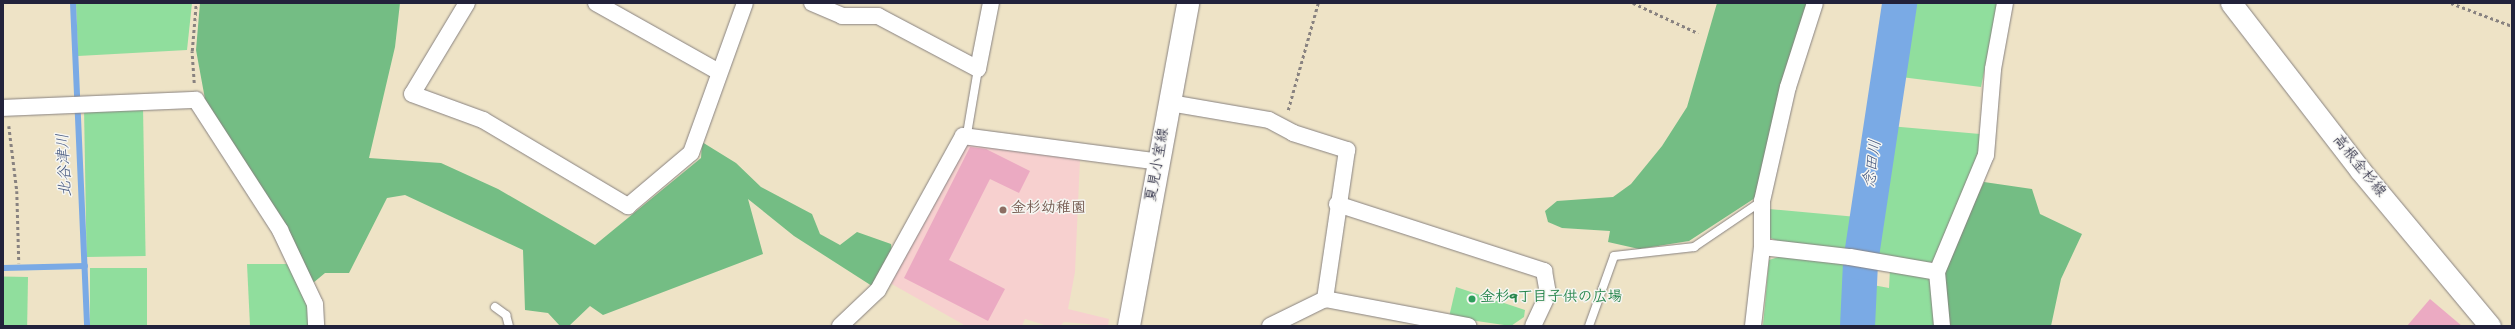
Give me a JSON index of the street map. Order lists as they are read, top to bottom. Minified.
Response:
{"streets":{"main road":["夏見小室線"],"street":["高根金杉線"]},"water":["念田川","北谷津川"],"places":["金杉幼稚園","金杉9丁目子供の広場"]}
